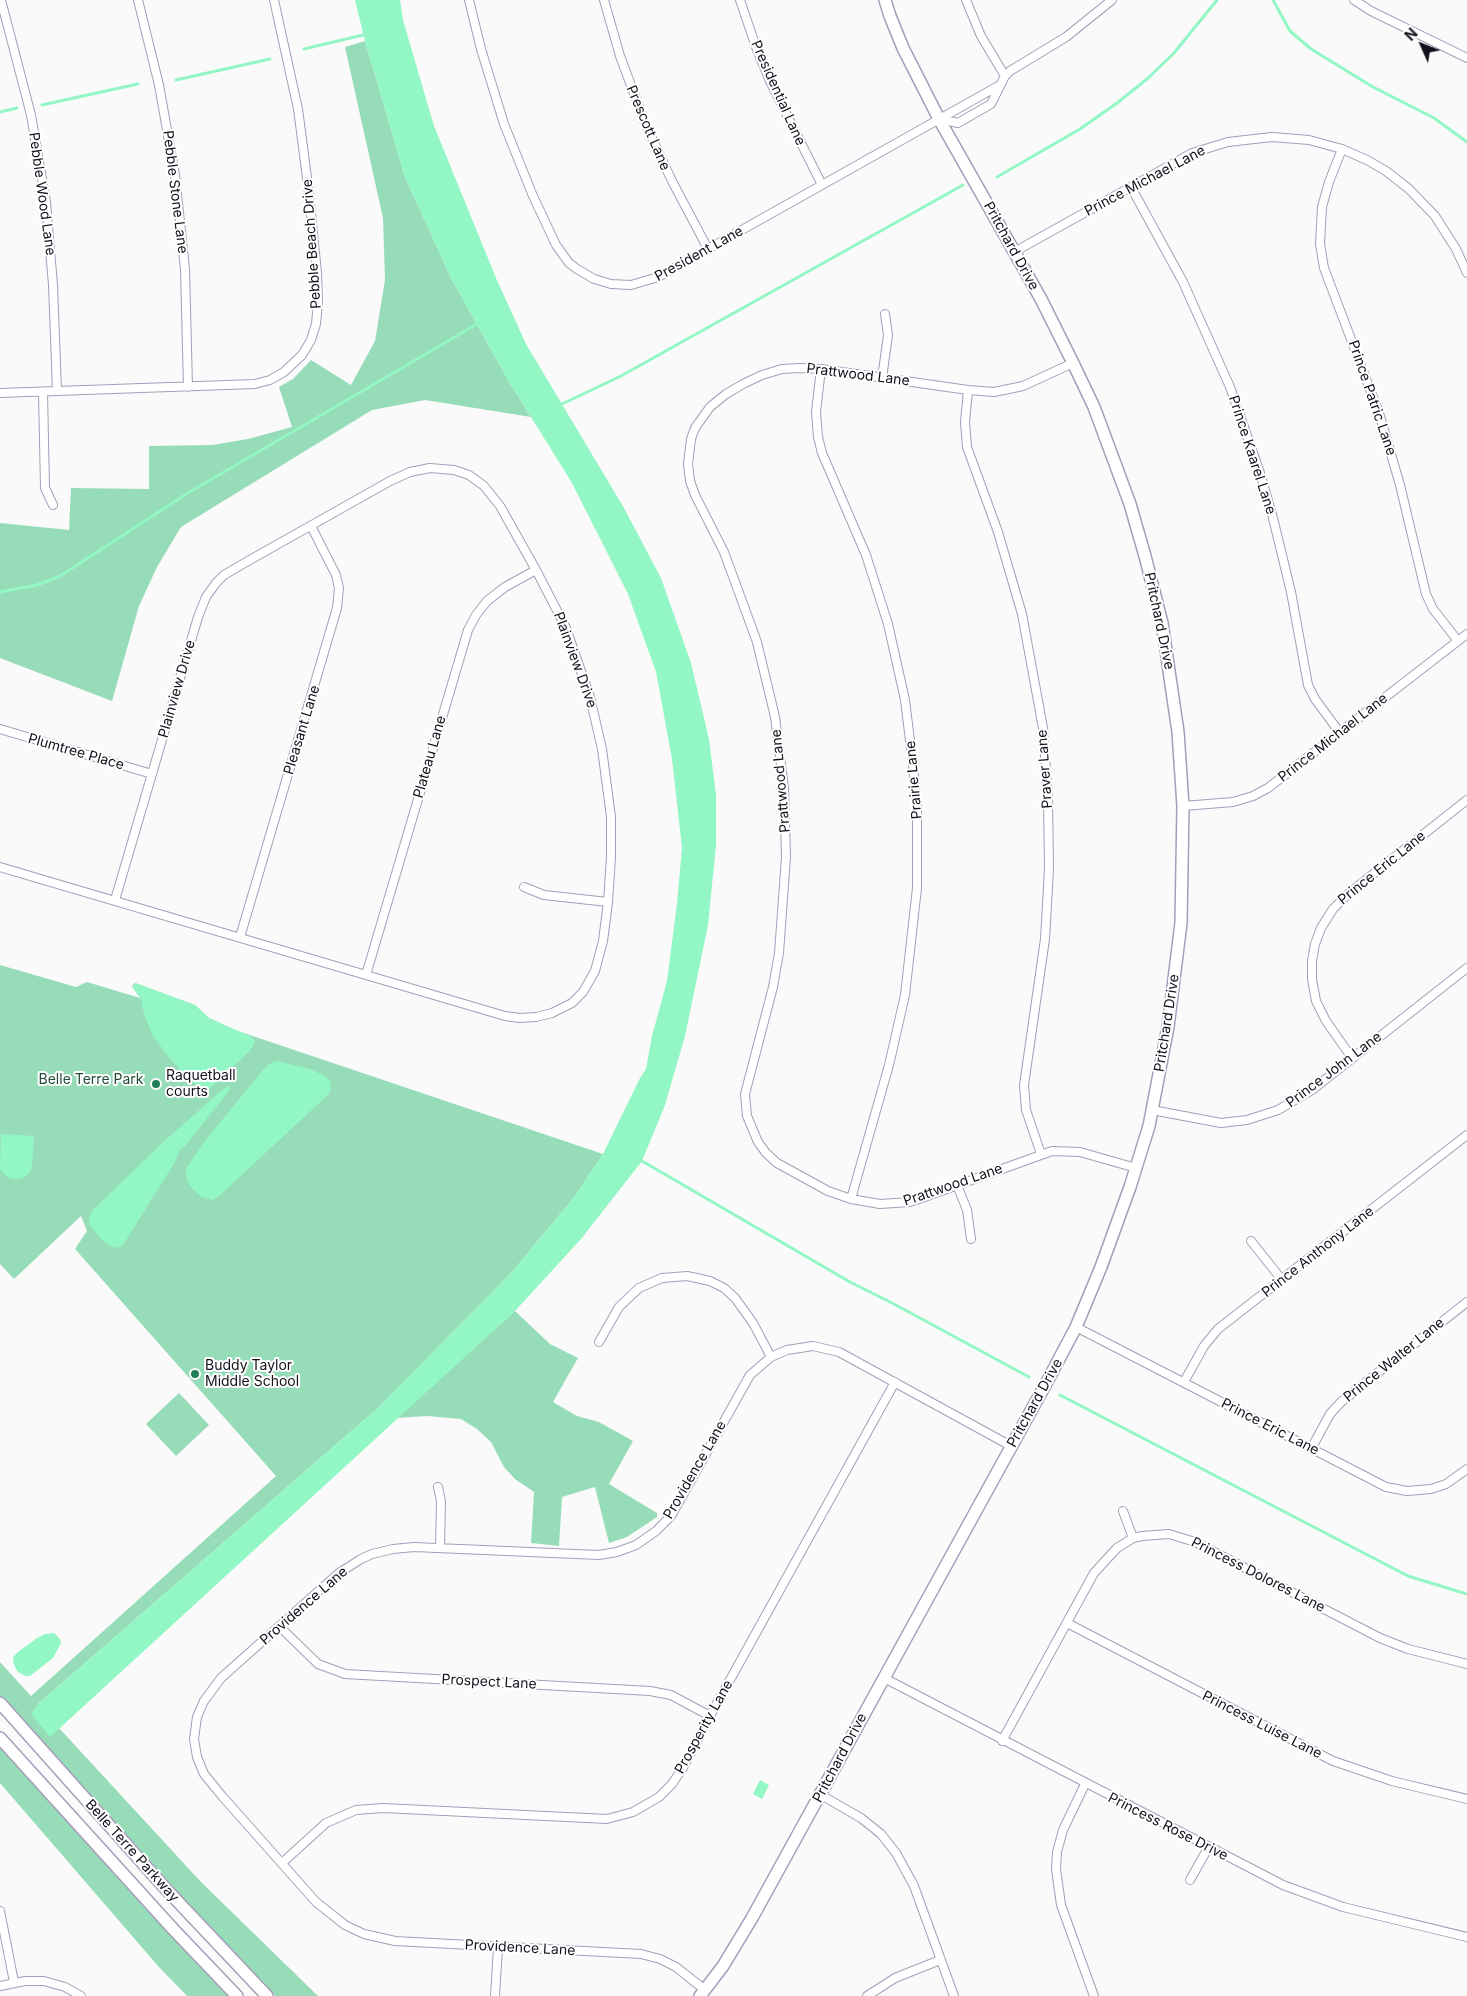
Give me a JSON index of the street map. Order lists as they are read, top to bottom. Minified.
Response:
{"streets":{"street":["Presidential Lane","Prescott Lane","Prince Michael Lane","Pebble Stone Lane","Pebble Wood Lane","Pebble Beach Drive","Pritchard Drive","President Lane","Prattwood Lane","Prince Patric Lane","Prince Kaarel Lane","Plainview Drive","Pleasant Lane","Plumtree Place","Plateau Lane","Praver Lane","Prairie Lane","Prince Eric Lane","Prince John Lane","Prince Anthony Lane","Prince Walter Lane","Providence Lane","Princess Dolores Lane","Prospect Lane","Princess Luise Lane","Prosperity Lane","Princess Rose Drive","Belle Terre Parkway"]},"crossings":[["Presidential Lane","President Lane"],["Prescott Lane","President Lane"],["Prince Michael Lane","Pritchard Drive"],["Prince Michael Lane","Prince Patric Lane"],["Prince Michael Lane","Prince Kaarel Lane"],["Pebble Stone Lane","Pebble Beach Drive"],["Pebble Wood Lane","Pebble Beach Drive"],["Pritchard Drive","President Lane"],["Pritchard Drive","Prattwood Lane"],["Pritchard Drive","Prince Eric Lane"],["Pritchard Drive","Prince John Lane"],["Pritchard Drive","Providence Lane"],["Pritchard Drive","Princess Rose Drive"],["Prattwood Lane","Praver Lane"],["Prattwood Lane","Prairie Lane"],["Plainview Drive","Pleasant Lane"],["Plainview Drive","Plumtree Place"],["Plainview Drive","Plateau Lane"],["Prince Eric Lane","Prince John Lane"],["Prince Eric Lane","Prince Anthony Lane"],["Prince Eric Lane","Prince Walter Lane"],["Providence Lane","Prospect Lane"],["Providence Lane","Prosperity Lane"],["Princess Dolores Lane","Princess Luise Lane"],["Princess Dolores Lane","Princess Rose Drive"],["Prospect Lane","Prosperity Lane"]],"parks":["Belle Terre Park"],"places":["Raquetball courts","Buddy Taylor Middle School"],"north":"top left"}
